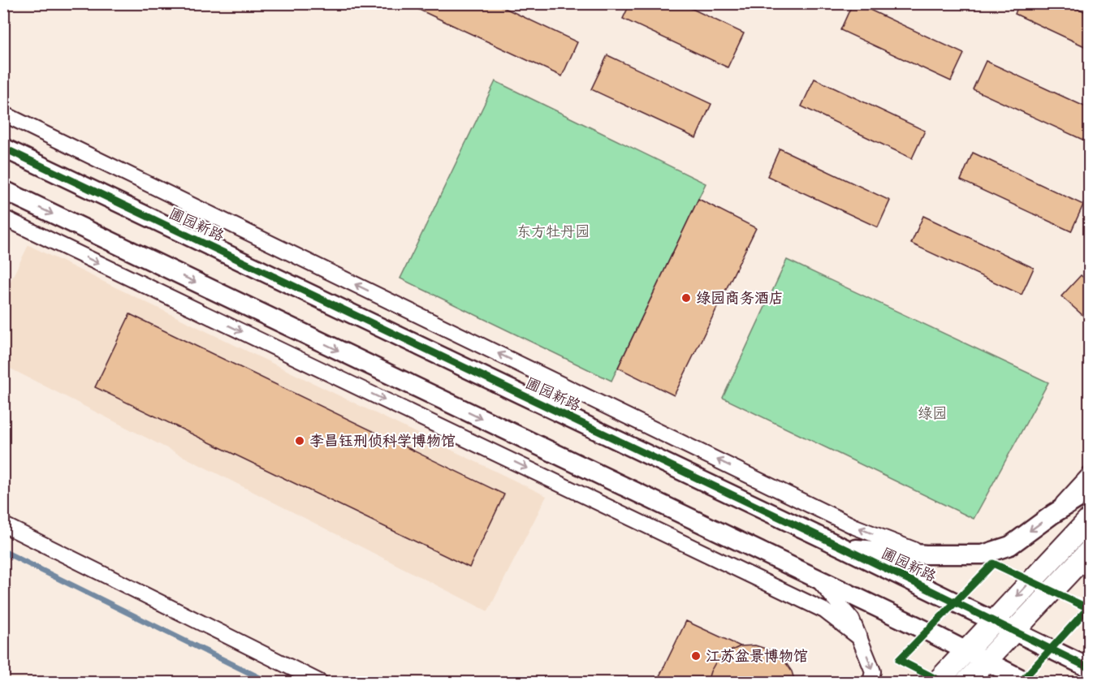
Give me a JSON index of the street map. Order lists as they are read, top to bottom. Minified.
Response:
{"streets":{"street":["圃园新路"]},"parks":["东方牡丹园","绿园"],"places":["绿园商务酒店","李昌钰刑侦科学博物馆","江苏盆景博物馆"]}
